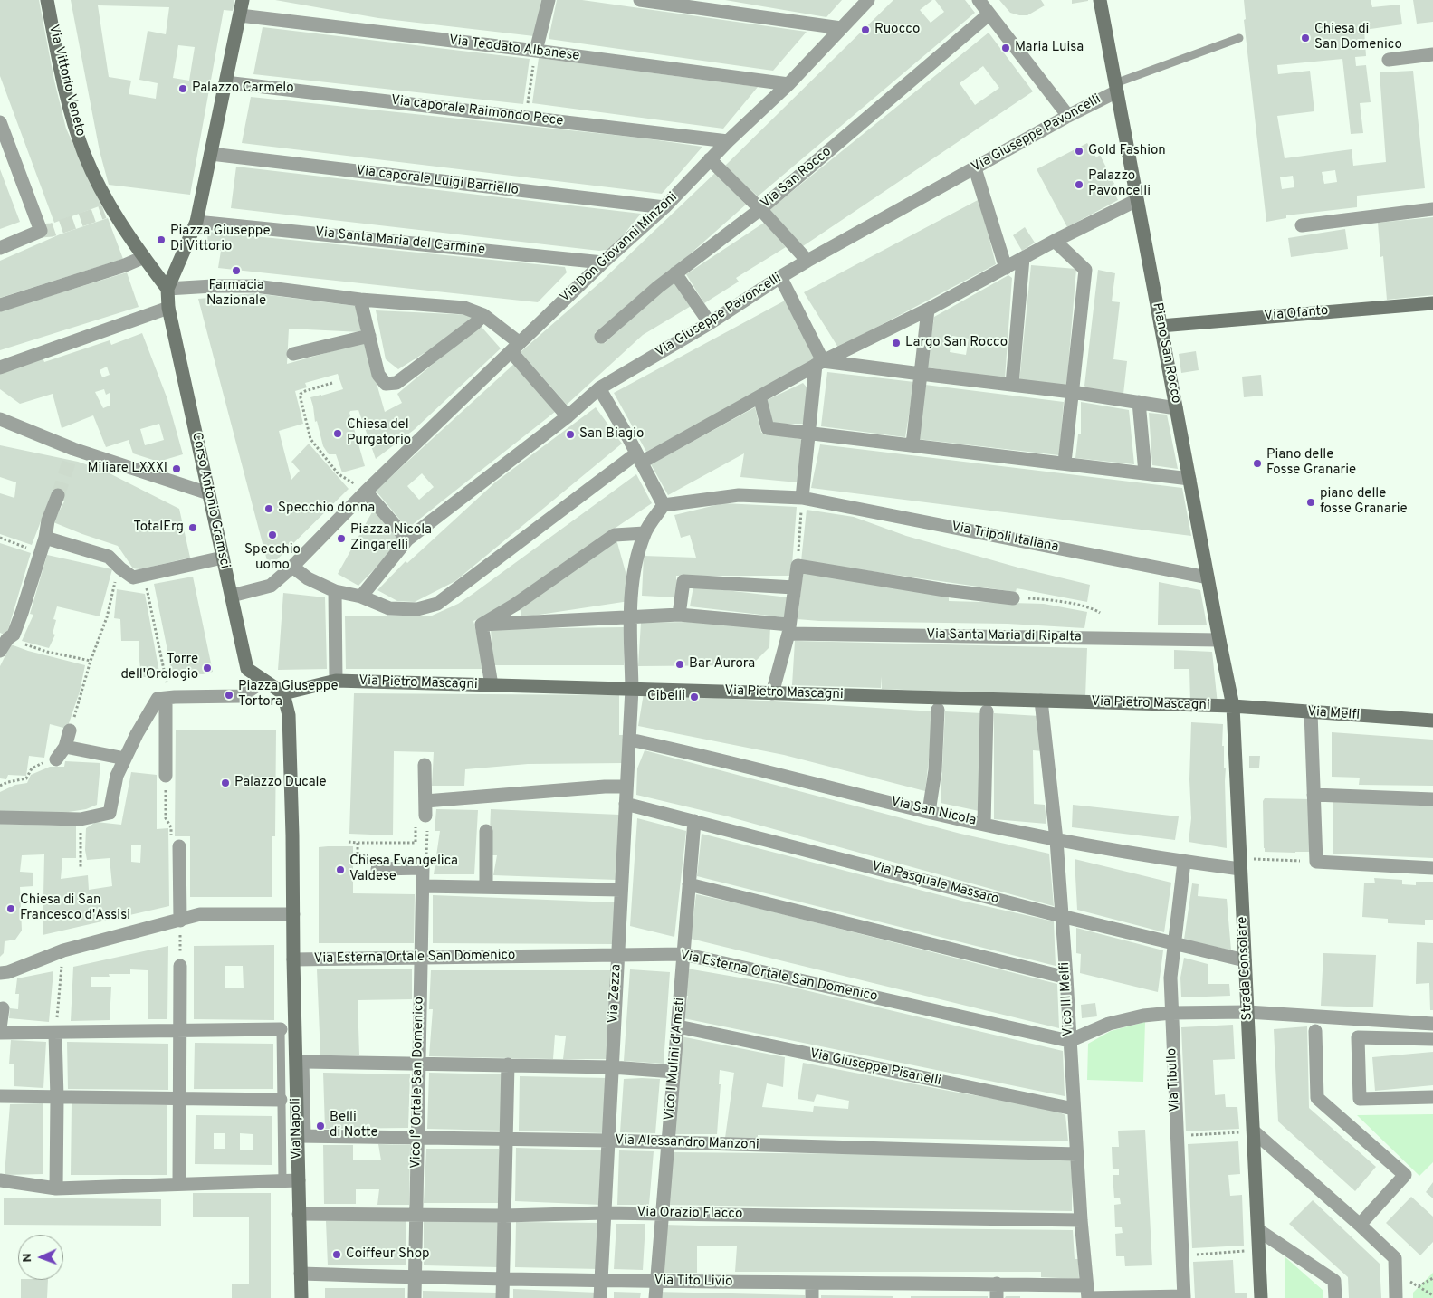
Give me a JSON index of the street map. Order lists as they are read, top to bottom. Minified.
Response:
{"streets":{"street":["Via Teodato Albanese","Via Vittorio Veneto","Via caporale Raimondo Pece","Via Giuseppe Pavoncelli","Via San Rocco","Via caporale Luigi Barriello","Via Santa Maria del Carmine","Via Don Giovanni Minzoni","Via Ofanto","Piano San Rocco","Corso Antonio Gramsci","Via Tripoli Italiana","Via Santa Maria di Ripalta","Via Pietro Mascagni","Via Melfi","Via San Nicola","Via Pasquale Massaro","Via Esterna Ortale San Domenico","Strada Consolare","Via Zezza","Vico III Melfi","Vico I Mulini d'Amati","Via Giuseppe Pisanelli","Via Tibullo","Vico I° Ortale San Domenico","Via Napoli","Via Alessandro Manzoni","Via Orazio Flacco","Via Tito Livio"]},"crossings":[["Via Teodato Albanese","Via Don Giovanni Minzoni"],["Via caporale Raimondo Pece","Via Don Giovanni Minzoni"],["Via Giuseppe Pavoncelli","Piano San Rocco"],["Via caporale Luigi Barriello","Via Don Giovanni Minzoni"],["Via Santa Maria del Carmine","Via Don Giovanni Minzoni"],["Via Ofanto","Piano San Rocco"],["Piano San Rocco","Via Tripoli Italiana"],["Piano San Rocco","Via Santa Maria di Ripalta"],["Piano San Rocco","Via Pietro Mascagni"],["Piano San Rocco","Via Melfi"],["Piano San Rocco","Strada Consolare"],["Corso Antonio Gramsci","Via Pietro Mascagni"],["Corso Antonio Gramsci","Via Napoli"],["Via Tripoli Italiana","Via Zezza"],["Via Santa Maria di Ripalta","Via Zezza"],["Via Pietro Mascagni","Via Melfi"],["Via Pietro Mascagni","Strada Consolare"],["Via Pietro Mascagni","Via Zezza"],["Via Pietro Mascagni","Vico III Melfi"],["Via Pietro Mascagni","Via Napoli"],["Via Melfi","Strada Consolare"],["Via San Nicola","Strada Consolare"],["Via San Nicola","Via Zezza"],["Via San Nicola","Vico III Melfi"],["Via San Nicola","Via Tibullo"],["Via Pasquale Massaro","Strada Consolare"],["Via Pasquale Massaro","Via Zezza"],["Via Pasquale Massaro","Vico III Melfi"],["Via Pasquale Massaro","Vico I Mulini d'Amati"],["Via Pasquale Massaro","Via Tibullo"],["Via Esterna Ortale San Domenico","Via Zezza"],["Via Esterna Ortale San Domenico","Vico III Melfi"],["Via Esterna Ortale San Domenico","Vico I Mulini d'Amati"],["Via Esterna Ortale San Domenico","Vico I° Ortale San Domenico"],["Via Esterna Ortale San Domenico","Via Napoli"],["Via Zezza","Via Alessandro Manzoni"],["Via Zezza","Via Orazio Flacco"],["Via Zezza","Via Tito Livio"],["Vico III Melfi","Via Giuseppe Pisanelli"],["Vico III Melfi","Via Alessandro Manzoni"],["Vico III Melfi","Via Orazio Flacco"],["Vico III Melfi","Via Tito Livio"],["Vico I Mulini d'Amati","Via Giuseppe Pisanelli"],["Vico I Mulini d'Amati","Via Alessandro Manzoni"],["Vico I Mulini d'Amati","Via Orazio Flacco"],["Vico I Mulini d'Amati","Via Tito Livio"],["Via Tibullo","Via Tito Livio"],["Vico I° Ortale San Domenico","Via Alessandro Manzoni"],["Vico I° Ortale San Domenico","Via Orazio Flacco"],["Vico I° Ortale San Domenico","Via Tito Livio"],["Via Napoli","Via Alessandro Manzoni"],["Via Napoli","Via Orazio Flacco"],["Via Napoli","Via Tito Livio"]],"places":["Ruocco","Chiesa di San Domenico","Maria Luisa","Palazzo Carmelo","Gold Fashion","Palazzo Pavoncelli","Piazza Giuseppe Di Vittorio","Farmacia Nazionale","Largo San Rocco","Chiesa del Purgatorio","San Biagio","Piano delle Fosse Granarie","Miliare LXXXI","piano delle fosse Granarie","Specchio donna","TotalErg","Specchio uomo","Piazza Nicola Zingarelli","Bar Aurora","Torre dell'Orologio","Piazza Giuseppe Tortora","Cibelli","Palazzo Ducale","Chiesa Evangelica Valdese","Chiesa di San Francesco d'Assisi","Belli di Notte","Coiffeur Shop"],"north":"left"}
